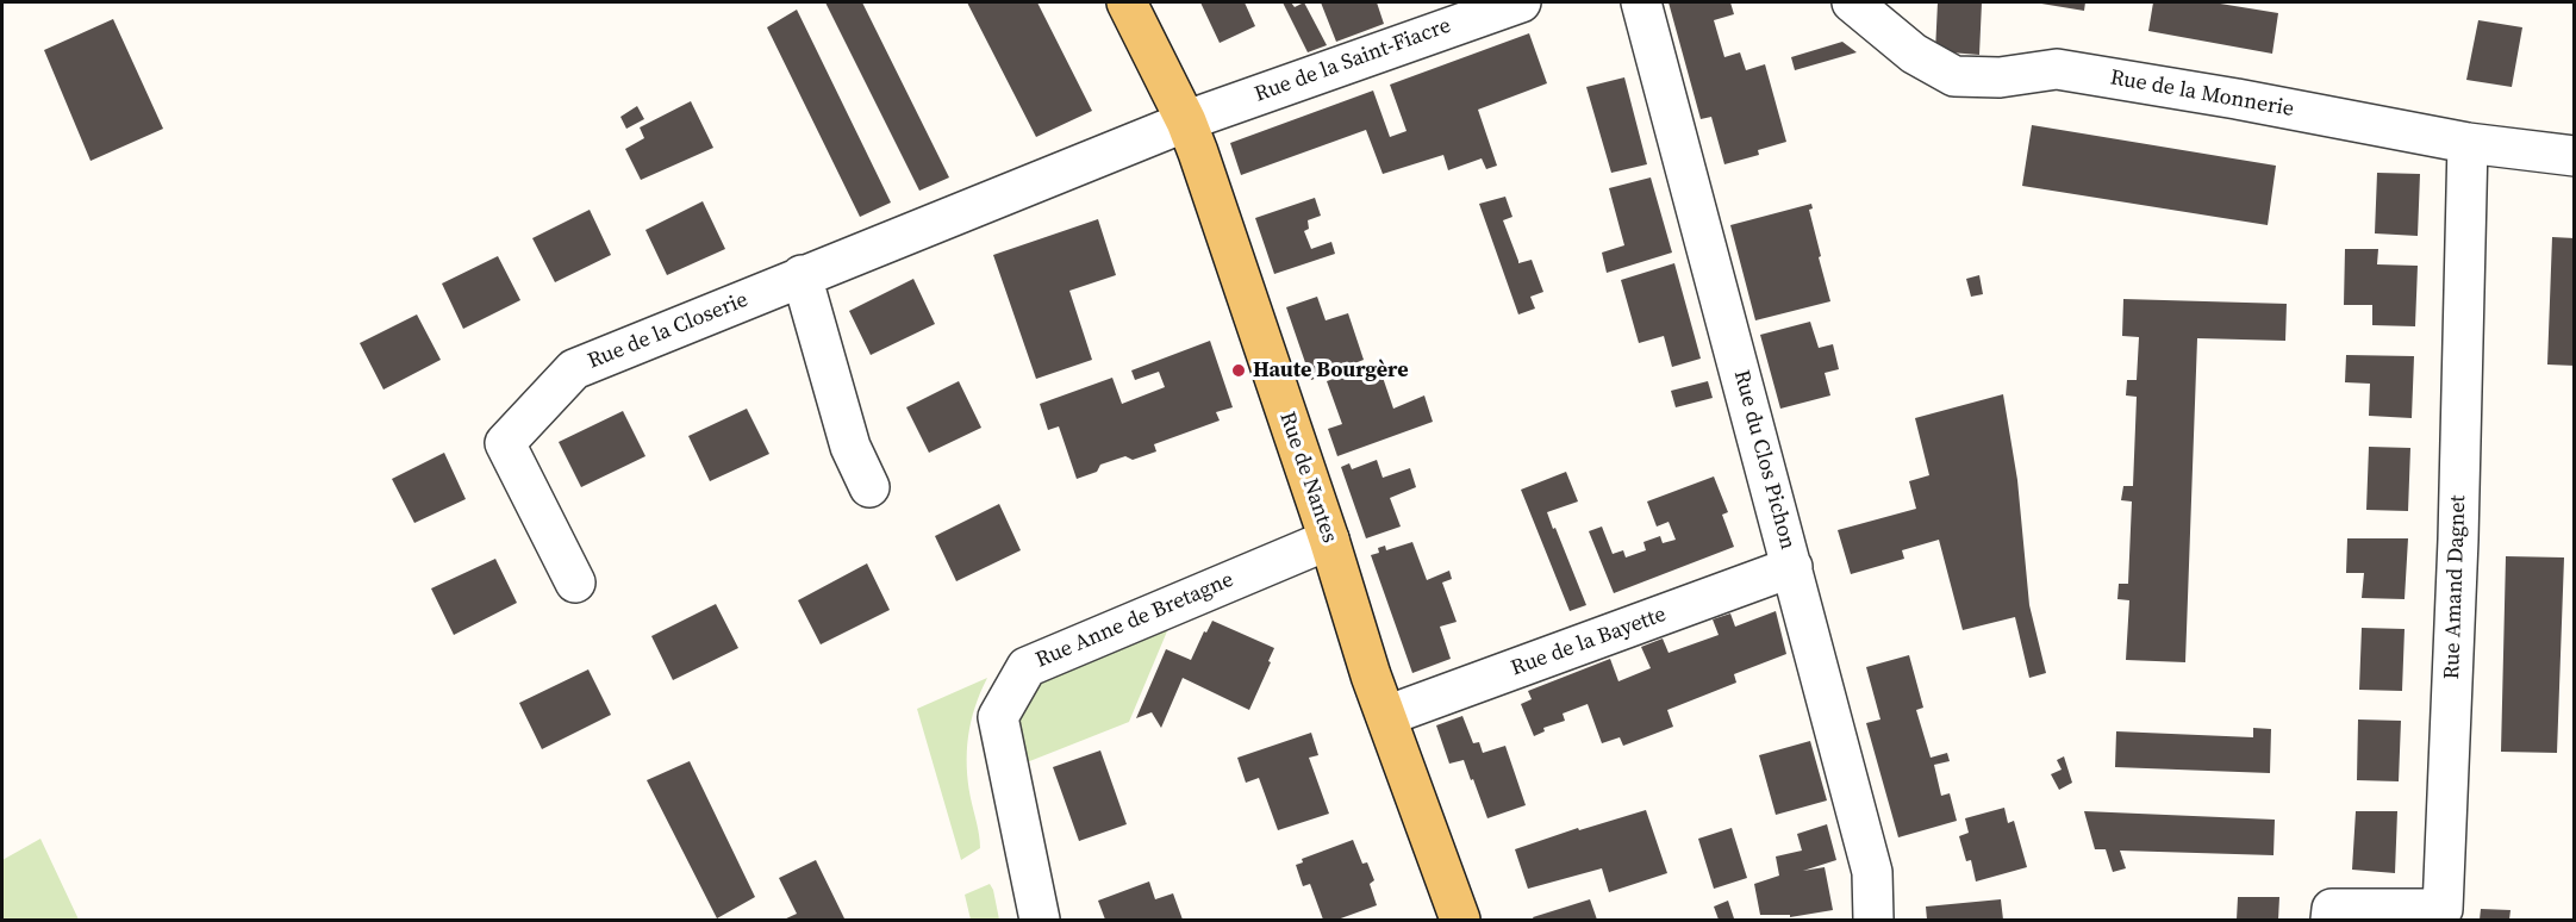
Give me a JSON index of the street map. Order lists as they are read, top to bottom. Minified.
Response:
{"streets":{"main road":["Rue de Nantes"],"street":["Rue de la Saint-Fiacre","Rue de la Monnerie","Rue de la Closerie","Rue du Clos Pichon","Rue Amand Dagnet","Rue Anne de Bretagne","Rue de la Bayette"]},"crossings":[["Rue de la Saint-Fiacre","Rue de la Closerie"],["Rue de la Saint-Fiacre","Rue de Nantes"],["Rue de la Monnerie","Rue Amand Dagnet"],["Rue de la Closerie","Rue de Nantes"],["Rue du Clos Pichon","Rue de la Bayette"],["Rue de Nantes","Rue Anne de Bretagne"],["Rue de Nantes","Rue de la Bayette"]],"places":["Haute Bourgère"]}
